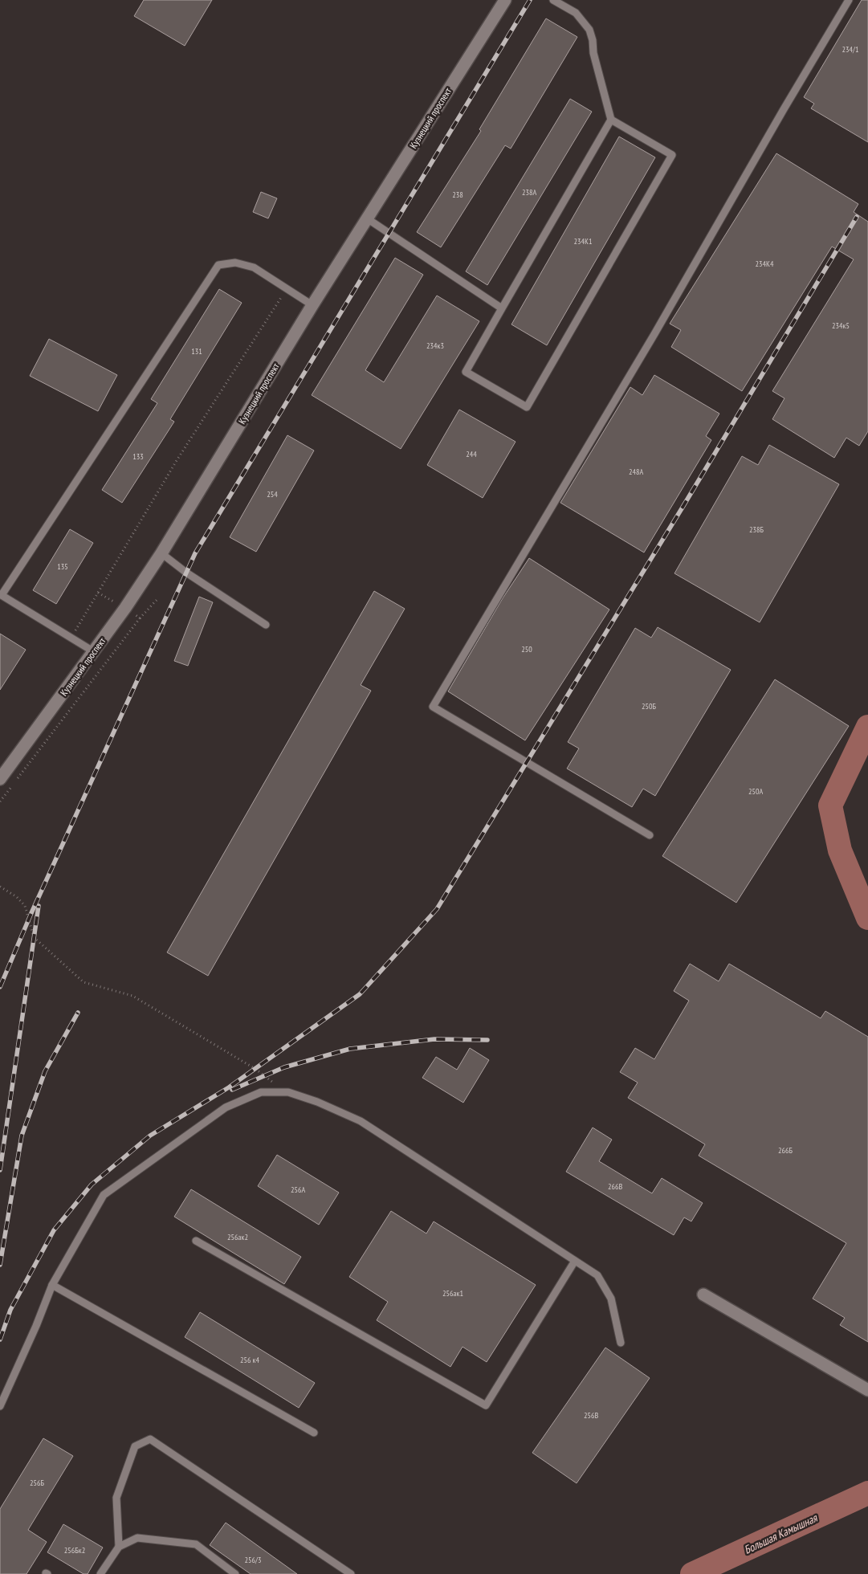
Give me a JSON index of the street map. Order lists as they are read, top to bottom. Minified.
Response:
{"streets":{"street":["Кузнецкий проспект"]},"water":["Большая Камышная"],"house_numbers":["234/1","238А","238","234К1","234К4","234к5","234к3","131","244","133","248А","254","238Б","135","250","250Б","250А","266Б","266В","256А","256ак2","256ак1","256 к4","256В","256Б","256Бк2","256/3"]}
